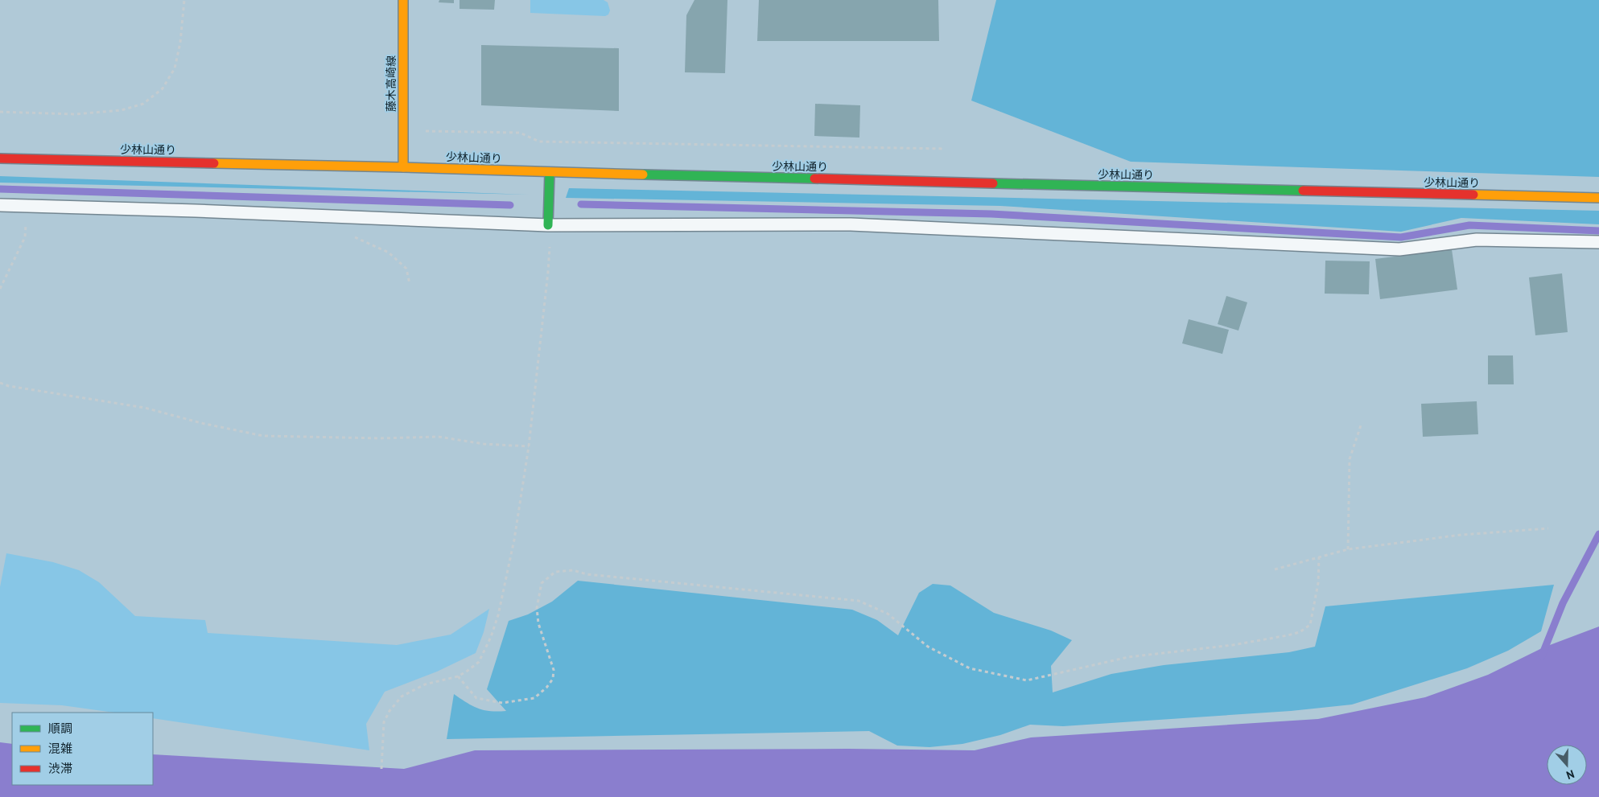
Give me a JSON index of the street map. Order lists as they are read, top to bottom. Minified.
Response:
{"streets":{"street":["藤木高崎線","少林山通り"]},"crossings":[["藤木高崎線","少林山通り"]],"legend":["順調","混雑","渋滞"],"north":"bottom"}
